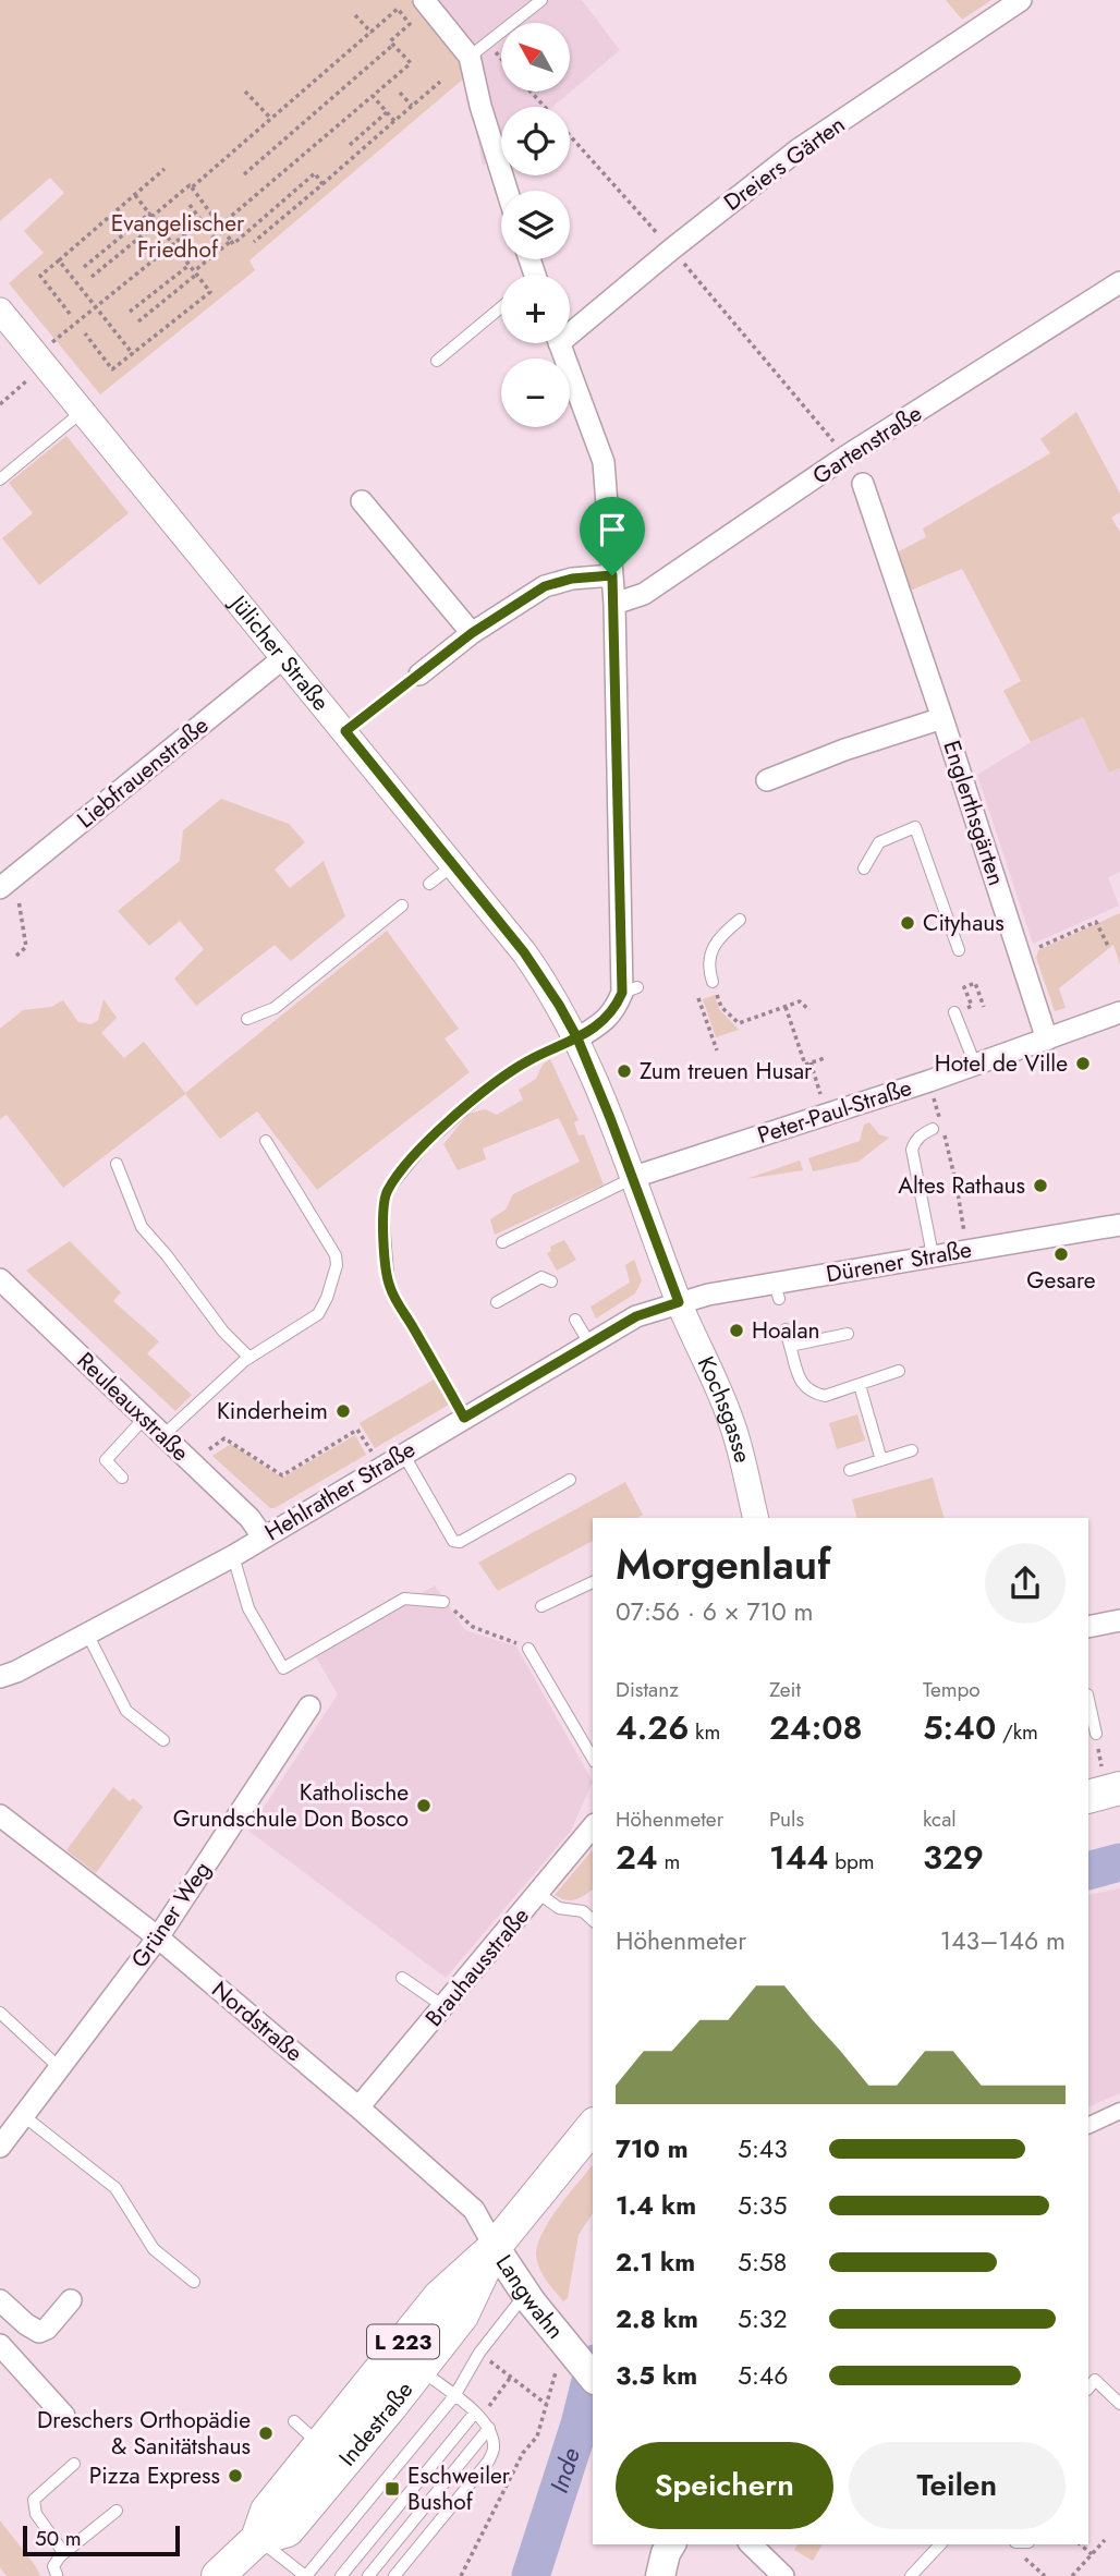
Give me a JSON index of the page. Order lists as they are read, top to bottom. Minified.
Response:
{"streets":{"main road":["Langwahn","L 223","Indestraße"],"street":["Dreiers Gärten","Gartenstraße","Jülicher Straße","Liebfrauenstraße","Englerthsgärten","Peter-Paul-Straße","Dürener Straße","Reuleauxstraße","Kochsgasse","Hehlrather Straße","Grüner Weg","Brauhausstraße","Nordstraße"]},"crossings":[["Jülicher Straße","Liebfrauenstraße"],["Jülicher Straße","Peter-Paul-Straße"],["Jülicher Straße","Dürener Straße"],["Jülicher Straße","Kochsgasse"],["Jülicher Straße","Hehlrather Straße"],["Englerthsgärten","Peter-Paul-Straße"],["Dürener Straße","Kochsgasse"],["Dürener Straße","Hehlrather Straße"],["Reuleauxstraße","Hehlrather Straße"],["Kochsgasse","Hehlrather Straße"],["Grüner Weg","Nordstraße"],["Brauhausstraße","Nordstraße"],["Nordstraße","Langwahn"],["Nordstraße","Indestraße"],["Langwahn","Indestraße"]],"water":["Inde"],"parks":["Evangelischer Friedhof"],"places":{"other":["Cityhaus","Hotel de Ville","Zum treuen Husar","Altes Rathaus","Gesare","Hoalan","Kinderheim","Katholische Grundschule Don Bosco","Dreschers Orthopädie & Sanitätshaus","Pizza Express"],"transit":["Eschweiler Bushof"]},"scale_bar":"50 m","north":"top left","page":{"map_buttons":["+","−"],"heading":["Morgenlauf","07:56 · 6 × 710 m"],"stats":[["Distanz","4.26 km"],["Zeit","24:08"],["Tempo","5:40 /km"],["Höhenmeter","24 m"],["Puls","144 bpm"],["kcal","329"]],"chart":["Höhenmeter","143–146 m"],"list":[{"name":"710 m","note":"5:43"},{"name":"1.4 km","note":"5:35"},{"name":"2.1 km","note":"5:58"},{"name":"2.8 km","note":"5:32"},{"name":"3.5 km","note":"5:46"}],"buttons":["Speichern","Teilen"],"scale":"50 m"}}
